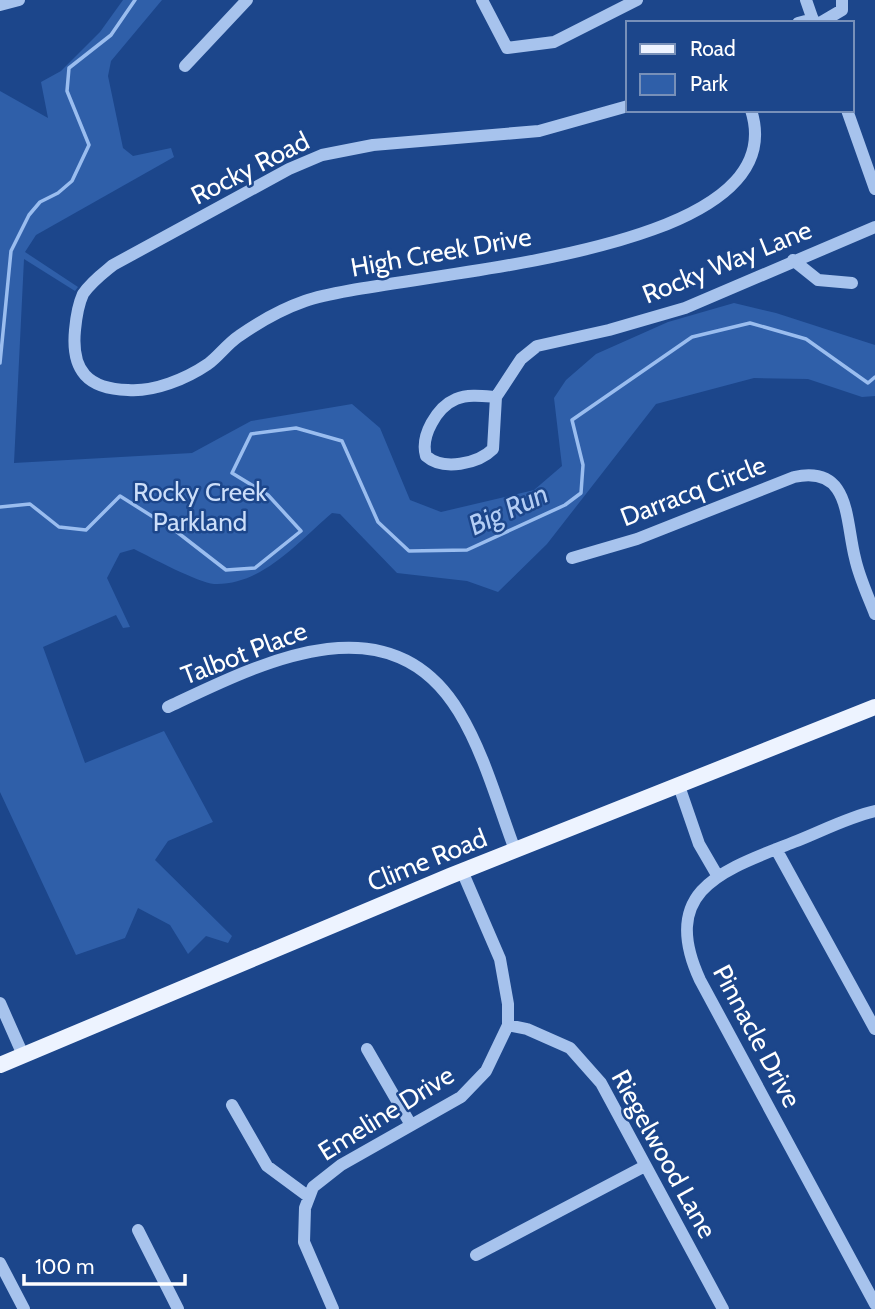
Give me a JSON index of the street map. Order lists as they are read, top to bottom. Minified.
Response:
{"streets":{"main road":["Clime Road"],"street":["Rocky Road","High Creek Drive","Rocky Way Lane","Darracq Circle","Talbot Place","Pinnacle Drive","Emeline Drive","Riegelwood Lane"]},"crossings":[["Rocky Road","High Creek Drive"],["Talbot Place","Clime Road"],["Clime Road","Emeline Drive"],["Emeline Drive","Riegelwood Lane"]],"water":["Big Run"],"parks":["Rocky Creek Parkland"],"legend":["Road","Park"],"scale_bar":"100 m"}
